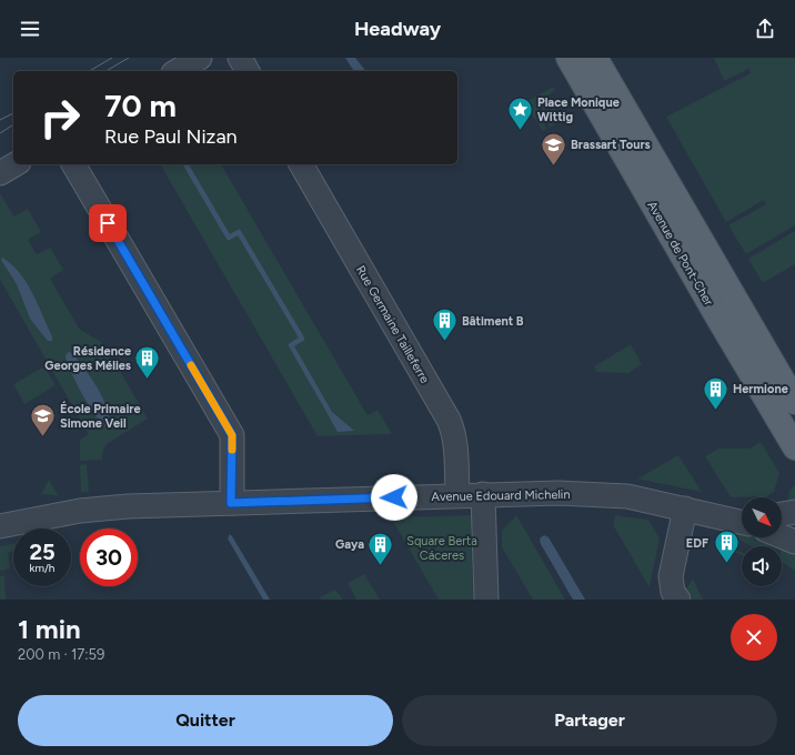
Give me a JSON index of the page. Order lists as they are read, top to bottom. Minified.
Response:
{"streets":{"main road":["Avenue de Pont-Cher"],"street":["Rue Germaine Tailleferre","Avenue Edouard Michelin"]},"crossings":[["Rue Germaine Tailleferre","Avenue Edouard Michelin"]],"parks":["Square Berta Cáceres"],"places":{"place":["Place Monique Wittig"],"school or university":["Brassart Tours","École Primaire Simone Veil"],"building":["Bâtiment B","Résidence Georges Mélies","Hermione","EDF","Gaya"]},"north":"bottom right","page":{"header":"Headway","turn":["70 m","Rue Paul Nizan"],"speed":"25 km/h","limit":"30","heading":["1 min","200 m · 17:59"],"buttons":["Quitter","Partager"]}}
